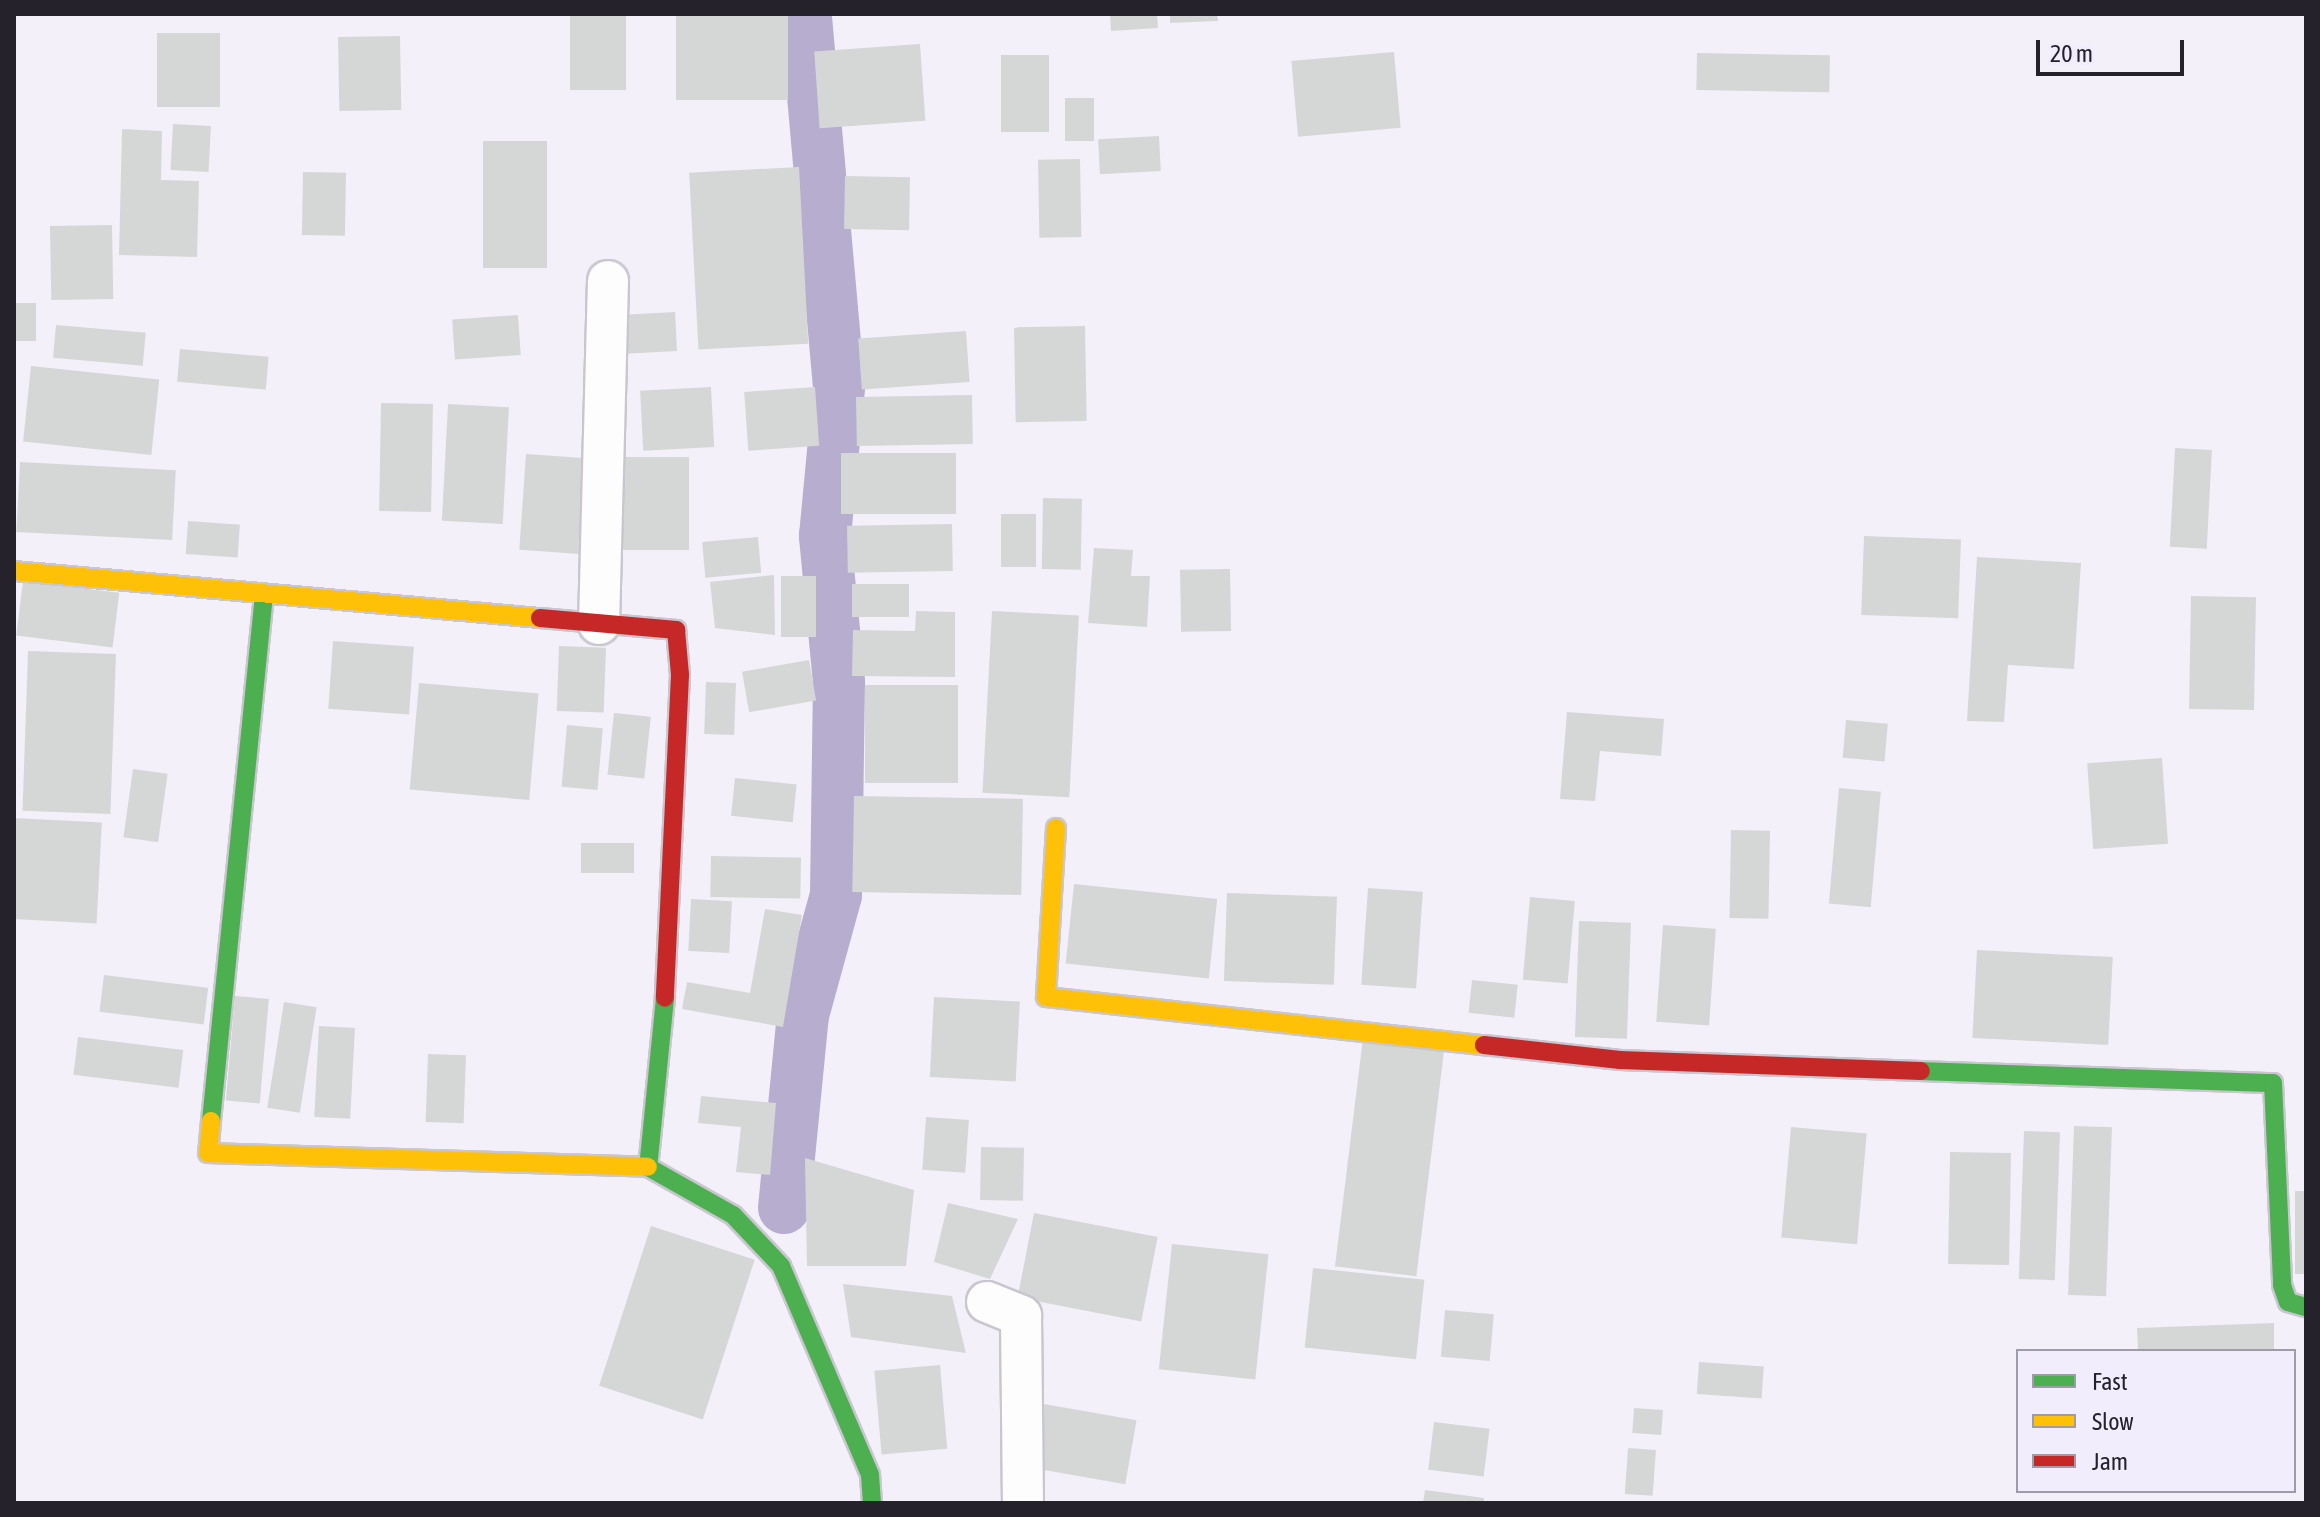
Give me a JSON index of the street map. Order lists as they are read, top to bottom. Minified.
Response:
{"legend":["Fast","Slow","Jam"],"scale_bar":"20 m"}
